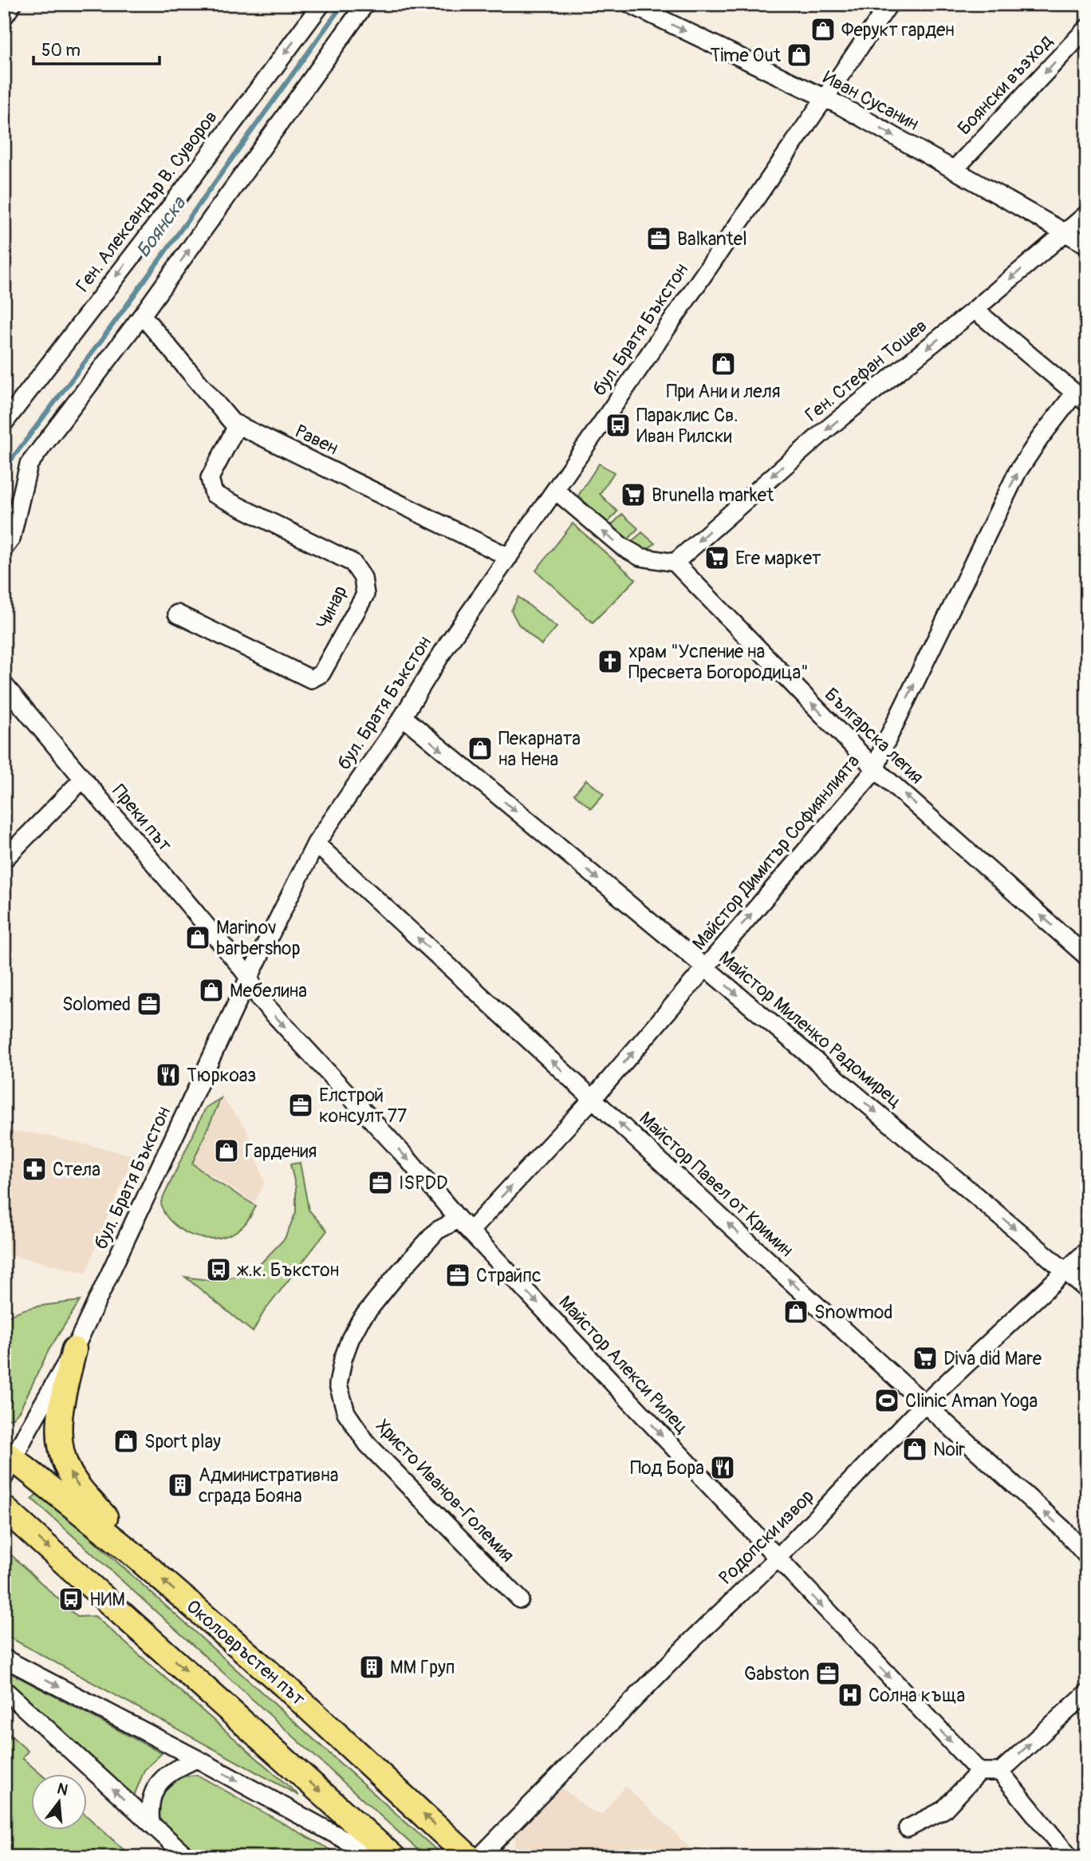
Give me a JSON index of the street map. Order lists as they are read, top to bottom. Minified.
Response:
{"streets":{"highway":["Околовръстен път"],"street":["Боянски възход","Иван Сусанин","Ген. Александър В. Суворов","бул. Братя Бъкстон","Ген. Стефан Тошев","Равен","Чинар","Българска легия","Преки път","Майстор Димитър Софиянлията","Майстор Миленко Радомирец","Майстор Павел от Кримин","Майстор Алекси Рилец","Христо Иванов-Големия","Родопски извор"]},"crossings":[["Боянски възход","Иван Сусанин"],["Иван Сусанин","бул. Братя Бъкстон"],["Иван Сусанин","Ген. Стефан Тошев"],["бул. Братя Бъкстон","Равен"],["бул. Братя Бъкстон","Преки път"],["бул. Братя Бъкстон","Майстор Миленко Радомирец"],["бул. Братя Бъкстон","Майстор Павел от Кримин"],["бул. Братя Бъкстон","Майстор Алекси Рилец"],["бул. Братя Бъкстон","Околовръстен път"],["Ген. Стефан Тошев","Българска легия"],["Равен","Чинар"],["Българска легия","Майстор Димитър Софиянлията"],["Преки път","Майстор Алекси Рилец"],["Майстор Димитър Софиянлията","Майстор Миленко Радомирец"],["Майстор Димитър Софиянлията","Майстор Павел от Кримин"],["Майстор Димитър Софиянлията","Майстор Алекси Рилец"],["Майстор Димитър Софиянлията","Христо Иванов-Големия"],["Майстор Миленко Радомирец","Родопски извор"],["Майстор Павел от Кримин","Родопски извор"],["Майстор Алекси Рилец","Христо Иванов-Големия"],["Майстор Алекси Рилец","Родопски извор"]],"one_way":["Боянски възход","Иван Сусанин","Ген. Стефан Тошев","Българска легия","Майстор Димитър Софиянлията","Майстор Миленко Радомирец","Майстор Павел от Кримин","Майстор Алекси Рилец"],"water":["Боянска"],"places":{"shop":["Ферукт гарден","Time Out","При Ани и леля","Пекарната на Нена","Marinov barbershop","Мебелина","Гардения","Snowmod","Sport play","Noir"],"office":["Balkantel","Solomed","Елстрой консулт 77","ISPDD","Страйпс","Gabston"],"bus stop":["Параклис Св. Иван Рилски","ж.к. Бъкстон","НИМ"],"supermarket":["Brunella market","Еге маркет","Diva did Mare"],"church":["храм \"Успение на Пресвета Богородица\""],"restaurant":["Тюркоаз","Под Бора"],"pharmacy":["Стела"],"sports":["Clinic Aman Yoga"],"building":["Административна сграда Бояна","ММ Груп"],"hospital":["Солна къща"]},"scale_bar":"50 m","north":"top"}
